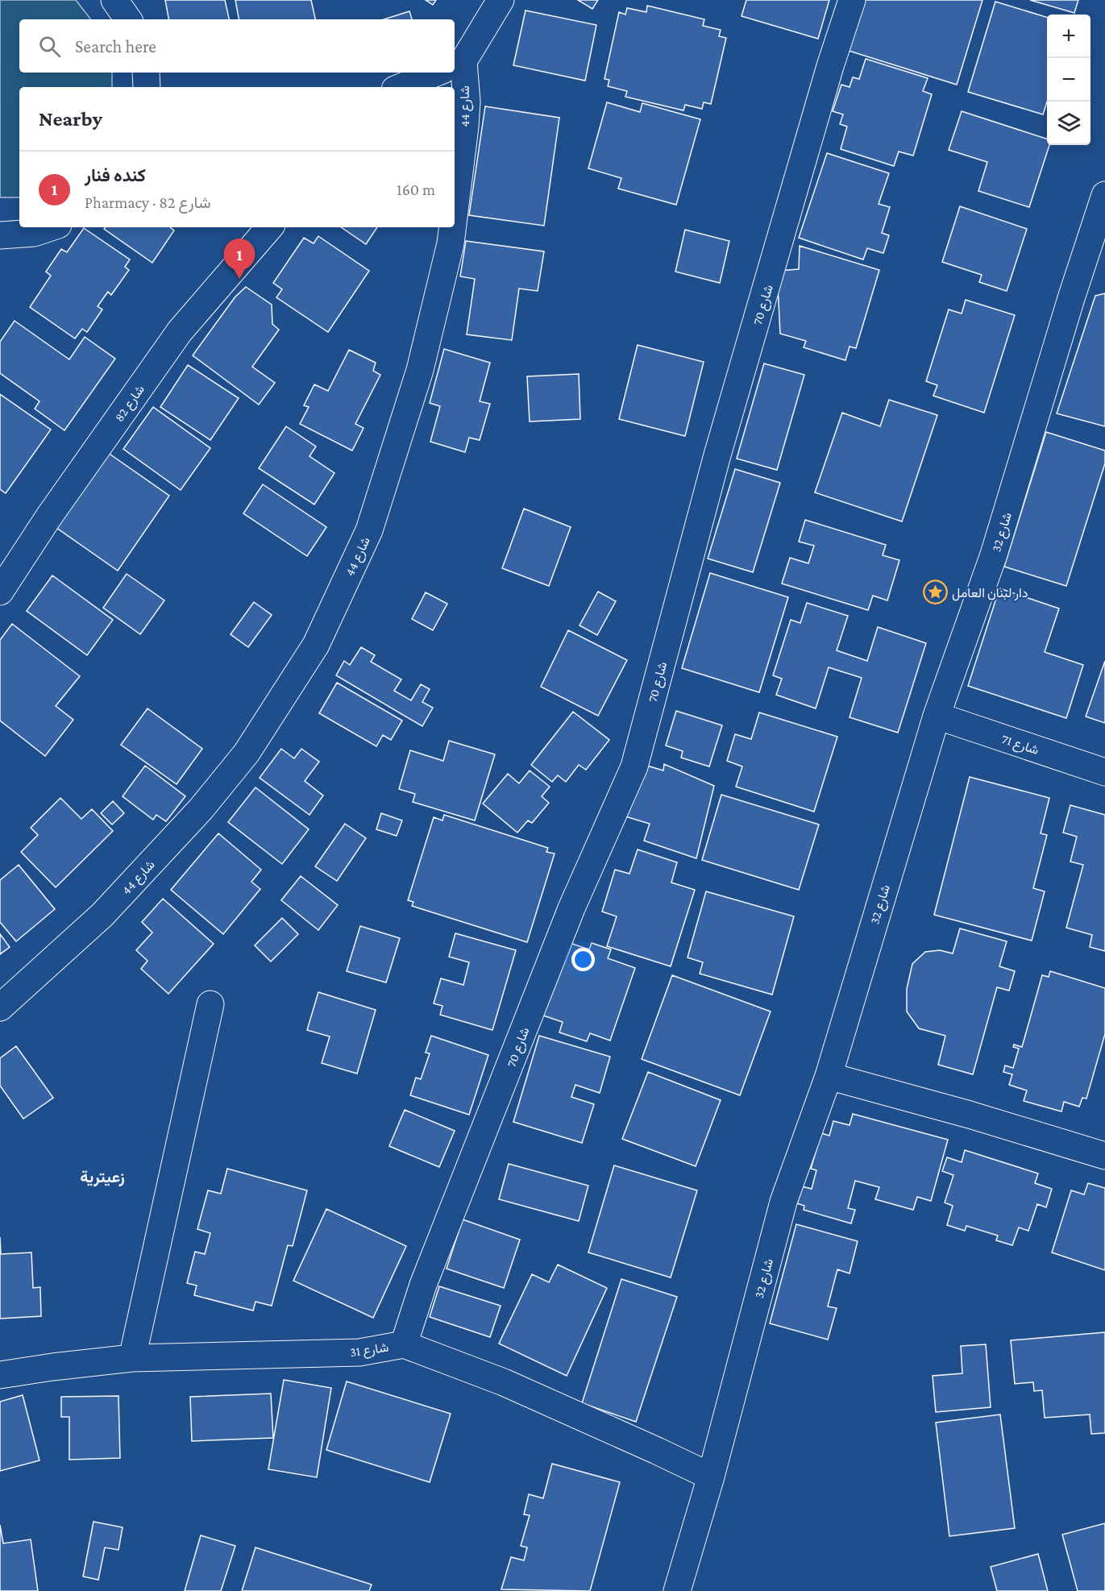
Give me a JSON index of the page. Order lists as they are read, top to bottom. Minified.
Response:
{"streets":{"street":["شارع 44","شارع 70","شارع 82","شارع 32","شارع 71","شارع 31"]},"crossings":[["شارع 70","شارع 31"],["شارع 32","شارع 71"],["شارع 32","شارع 31"]],"districts":["زعيترية"],"places":{"place":["دار لبنان العامل"]},"page":{"map_buttons":["+","−"],"search":"Search here","heading":"Nearby","list":[{"mark":"1","name":"كنده فنار","note":"Pharmacy · شارع 82","value":"160 m"}],"pins":"1"}}
